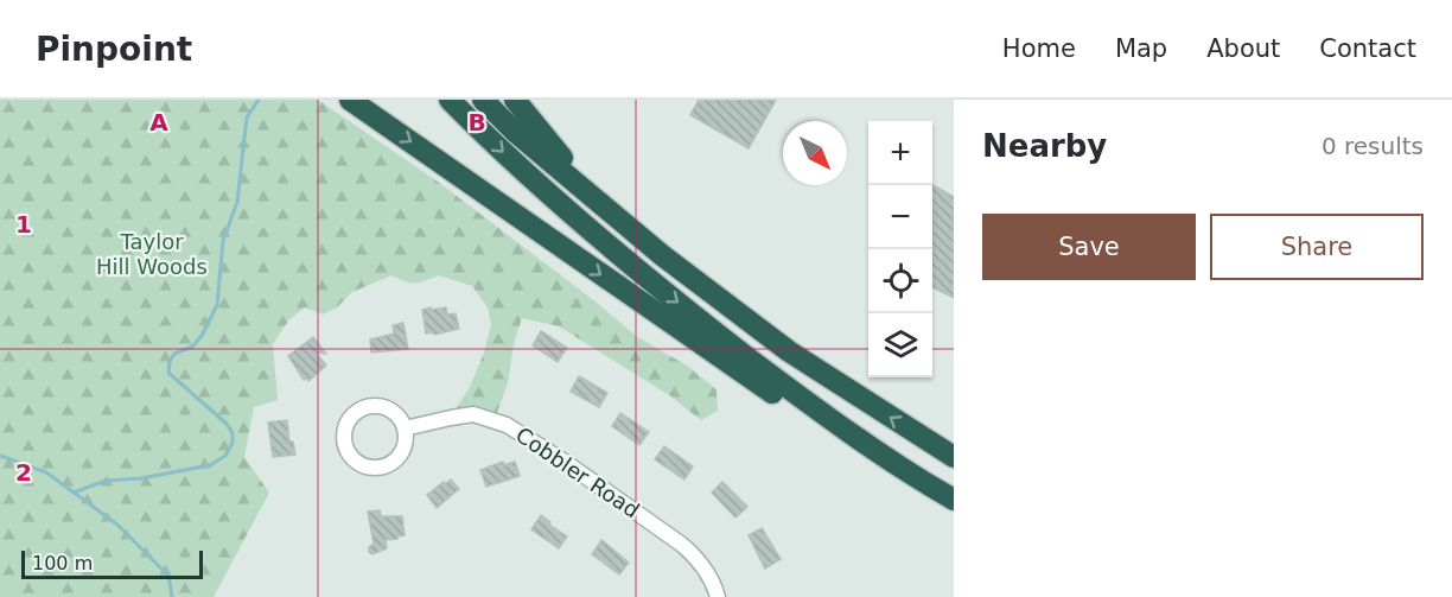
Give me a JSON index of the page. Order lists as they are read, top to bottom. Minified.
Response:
{"streets":{"street":["Cobbler Road"]},"parks":["Taylor Hill Woods"],"scale_bar":"100 m","north":"bottom right","page":{"header":"Pinpoint","nav":["Home","Map","About","Contact"],"heading":["Nearby","0 results"],"map_buttons":["+","−"],"buttons":["Save","Share"],"scale":"100 m"},"grid":{"columns":["A","B"],"rows":["1","2"]}}
